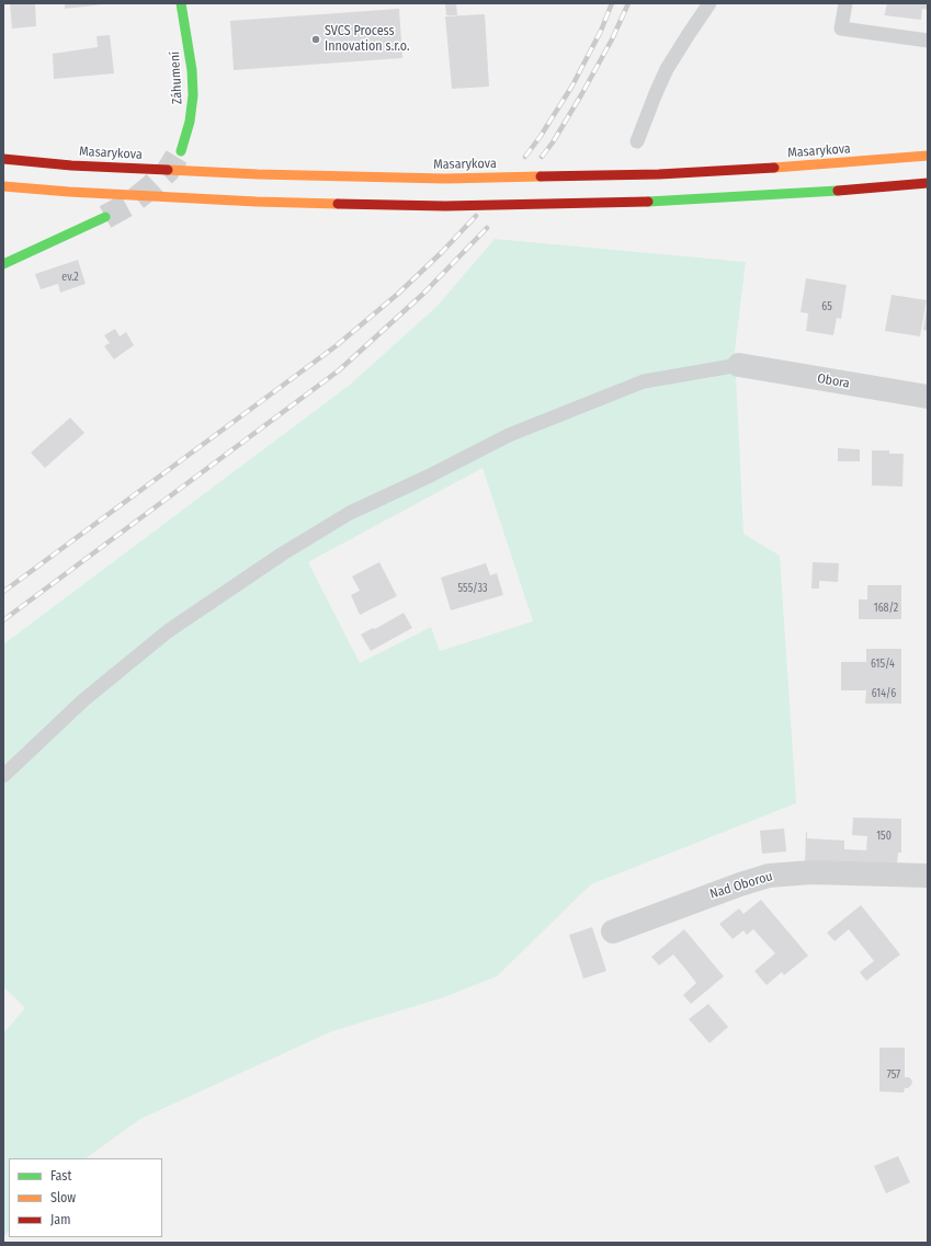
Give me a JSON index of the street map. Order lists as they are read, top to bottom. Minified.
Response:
{"streets":{"main road":["Záhumení","Masarykova"],"street":["Obora","Nad Oborou"]},"places":["SVCS Process Innovation s.r.o."],"house_numbers":["ev.2","65","555/33","168/2","615/4","614/6","150","757"],"legend":["Fast","Slow","Jam"]}
